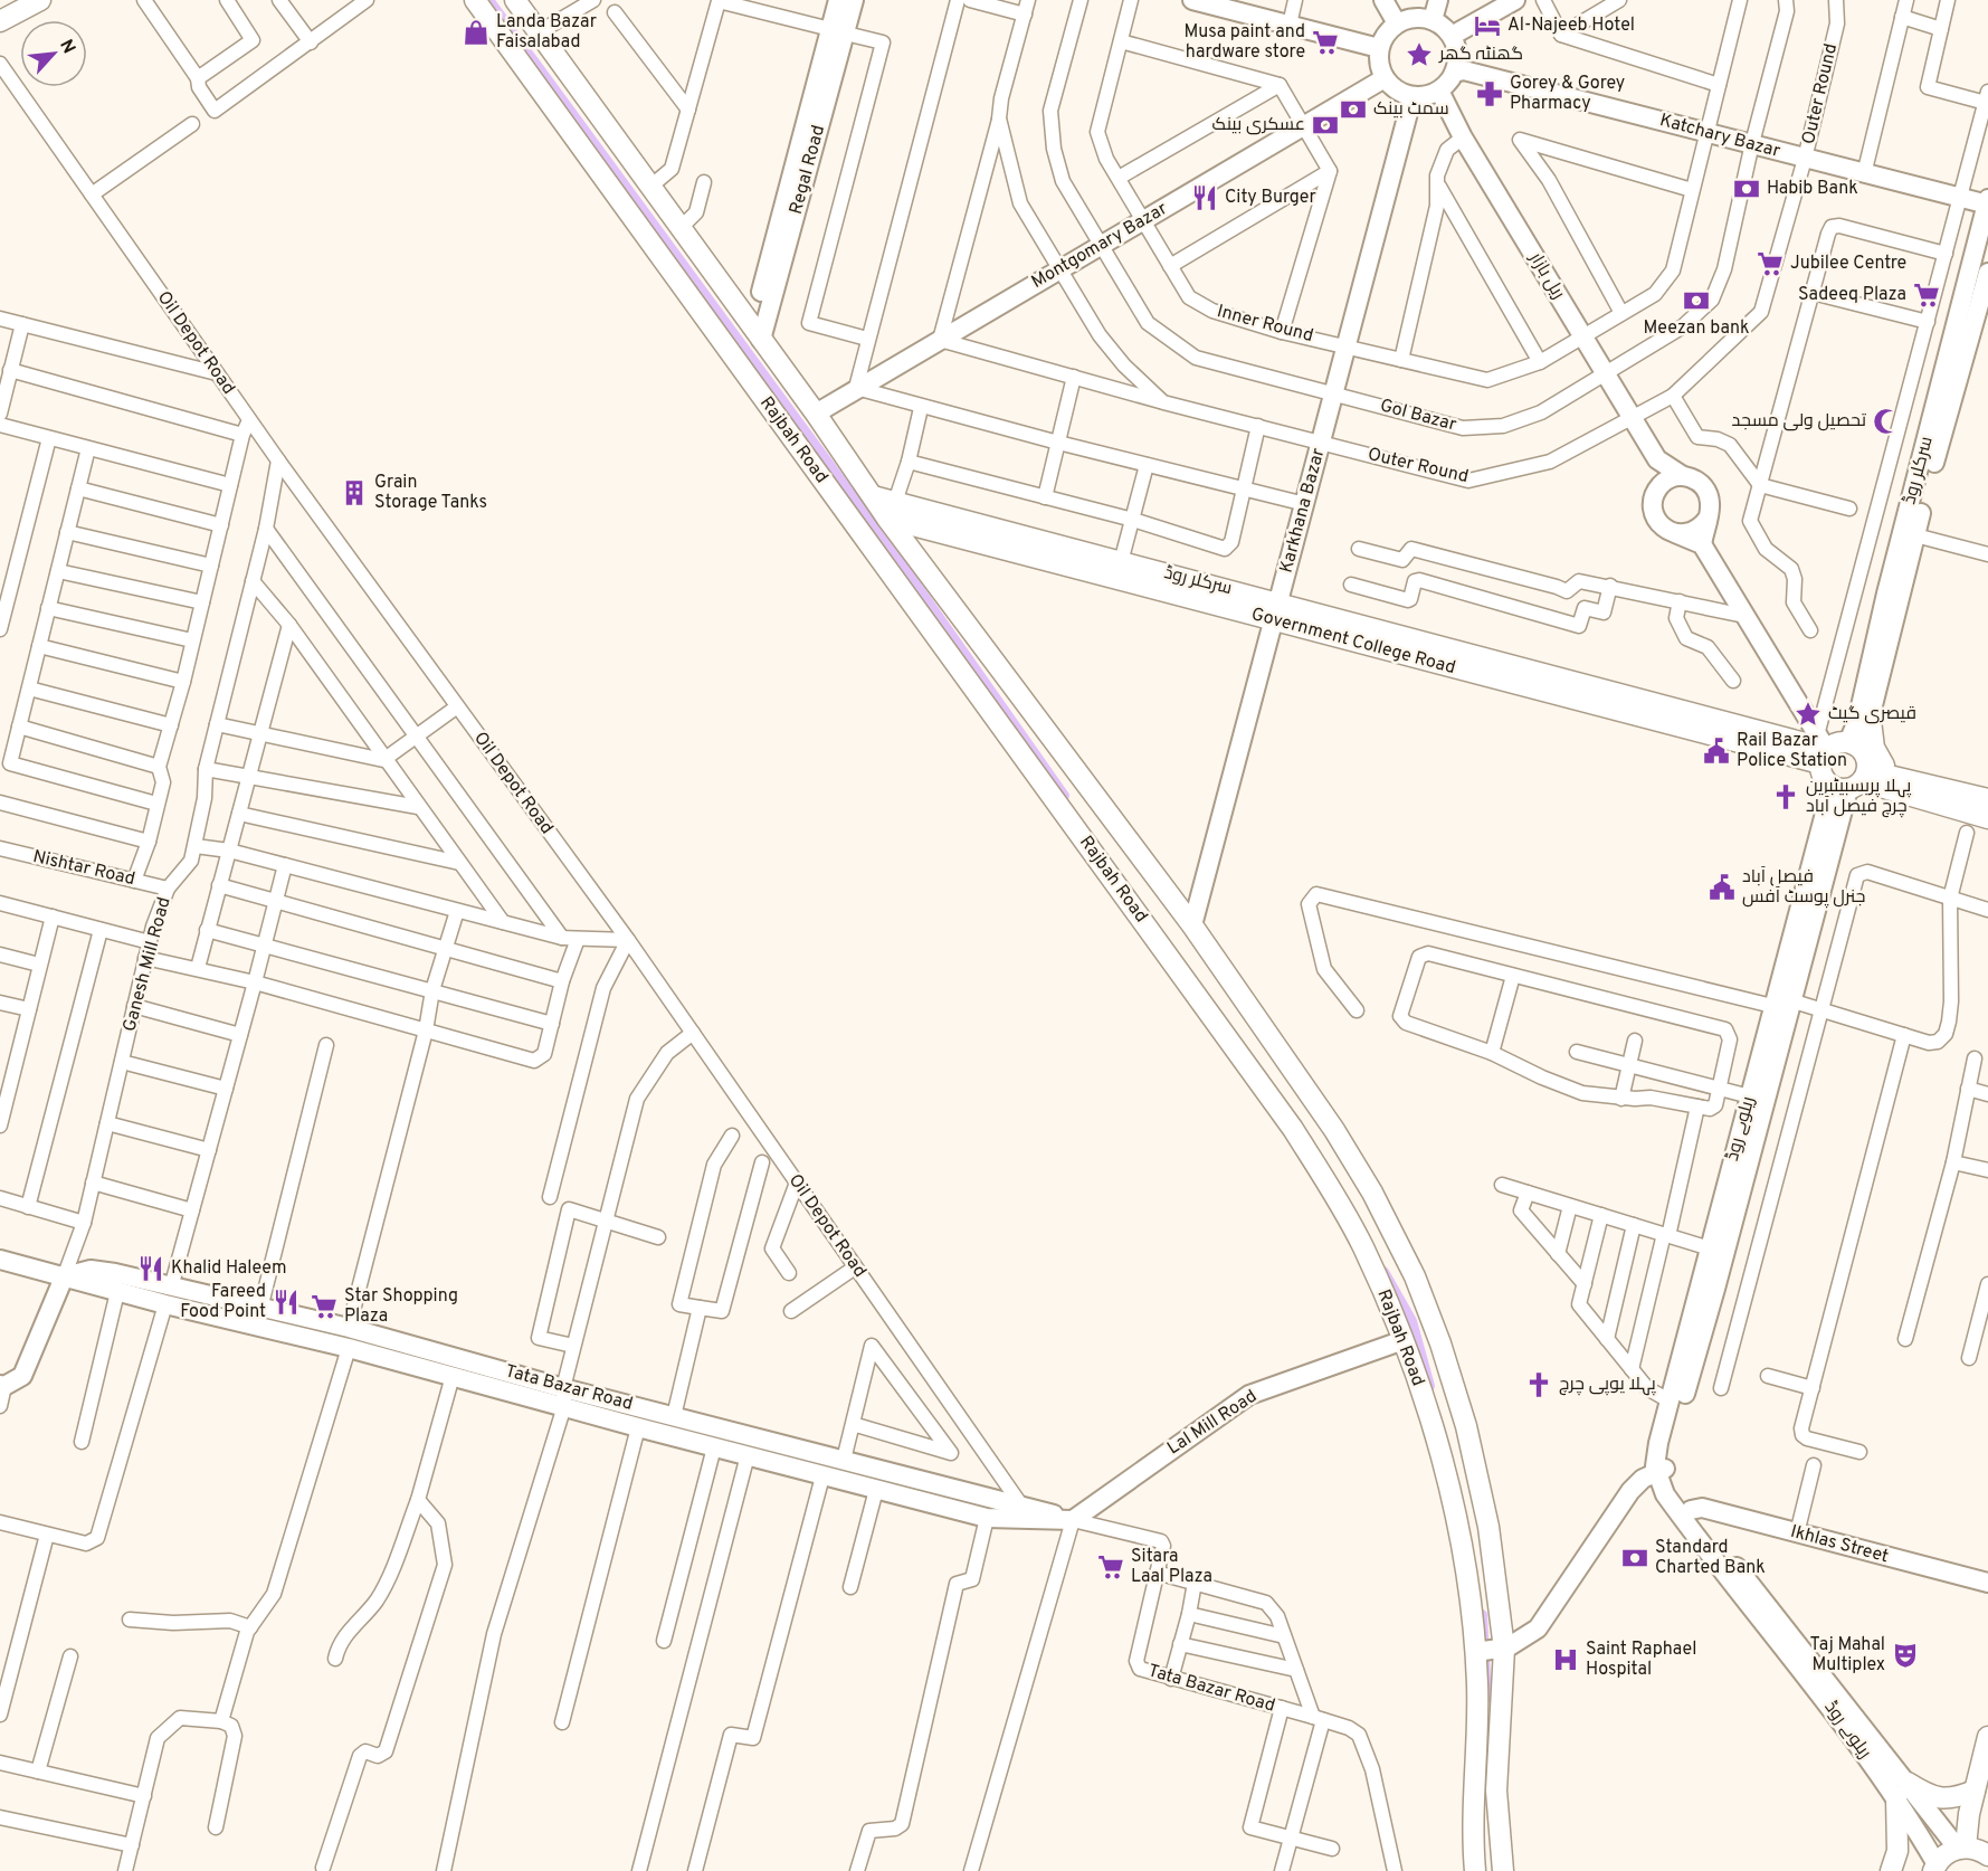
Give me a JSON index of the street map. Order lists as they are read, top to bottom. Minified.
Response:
{"streets":{"main road":["Rajbah Road","سرکلر روڈ","Government College Road"],"street":["Outer Round","Katchary Bazar","Regal Road","Montgomary Bazar","ریل بازار","Inner Round","Oil Depot Road","Gol Bazar","Karkhana Bazar","Nishtar Road","Ganesh Mill Road","ریلوے روڈ","Tata Bazar Road","Lal Mill Road","Ikhlas Street"]},"crossings":[["Outer Round","Katchary Bazar"],["Outer Round","Montgomary Bazar"],["Outer Round","ریل بازار"],["Outer Round","Karkhana Bazar"],["Katchary Bazar","Montgomary Bazar"],["Katchary Bazar","ریل بازار"],["Katchary Bazar","Inner Round"],["Katchary Bazar","Gol Bazar"],["Katchary Bazar","سرکلر روڈ"],["Katchary Bazar","Karkhana Bazar"],["Regal Road","Rajbah Road"],["Montgomary Bazar","ریل بازار"],["Montgomary Bazar","Inner Round"],["Montgomary Bazar","Gol Bazar"],["Montgomary Bazar","Rajbah Road"],["Montgomary Bazar","Karkhana Bazar"],["ریل بازار","Inner Round"],["ریل بازار","Gol Bazar"],["ریل بازار","Karkhana Bazar"],["Inner Round","Karkhana Bazar"],["Oil Depot Road","Ganesh Mill Road"],["Oil Depot Road","Tata Bazar Road"],["Gol Bazar","Karkhana Bazar"],["Rajbah Road","سرکلر روڈ"],["Rajbah Road","Karkhana Bazar"],["Rajbah Road","Government College Road"],["Rajbah Road","Lal Mill Road"],["سرکلر روڈ","Karkhana Bazar"],["سرکلر روڈ","Government College Road"],["سرکلر روڈ","ریلوے روڈ"],["Karkhana Bazar","Government College Road"],["Government College Road","ریلوے روڈ"],["Nishtar Road","Ganesh Mill Road"],["Ganesh Mill Road","Tata Bazar Road"],["ریلوے روڈ","Ikhlas Street"],["Tata Bazar Road","Lal Mill Road"]],"places":{"hotel":["Al-Najeeb Hotel"],"shop":["Landa Bazar Faisalabad"],"supermarket":["Musa paint and hardware store","Jubilee Centre","Sadeeq Plaza","Star Shopping Plaza","Sitara Laal Plaza"],"place":["گھنٹہ گھر","قیصری گیٹ"],"pharmacy":["Gorey & Gorey Pharmacy"],"bank":["سمٹ بینک","عسکری بینک","Habib Bank","Meezan bank","Standard Charted Bank"],"restaurant":["City Burger","Khalid Haleem","Fareed Food Point"],"mosque":["تحصیل ولی مسجد"],"building":["Grain Storage Tanks"],"public building":["Rail Bazar Police Station","فیصل آباد جنرل پوسٹ آفس"],"church":["پہلا پریسبیٹیرین چرچ فیصل آباد","پہلا یوپی چرچ"],"theatre":["Taj Mahal Multiplex"],"hospital":["Saint Raphael Hospital"]},"north":"top right"}
